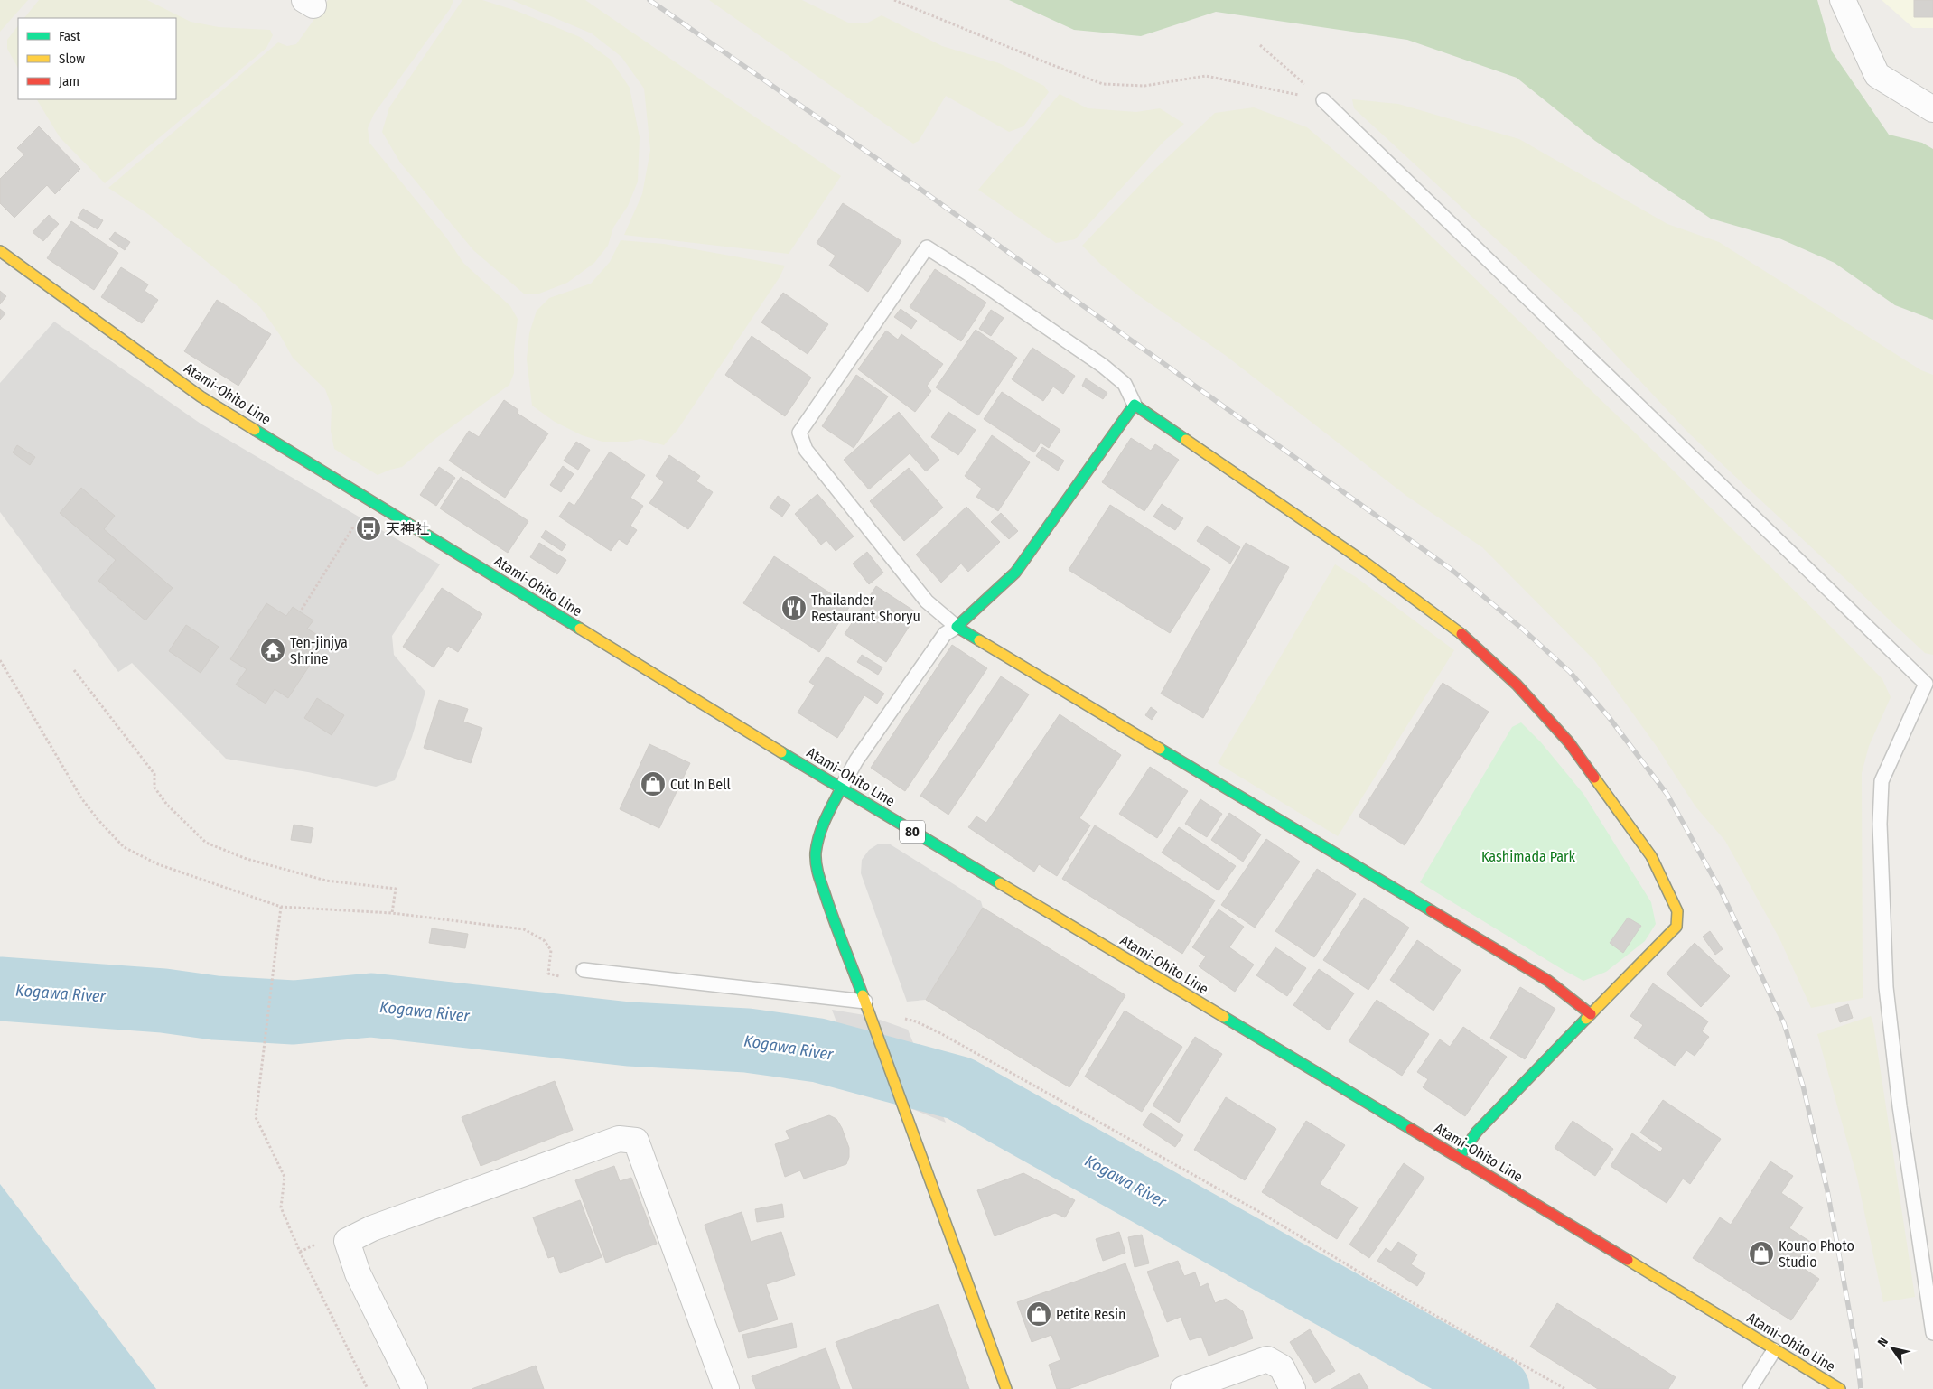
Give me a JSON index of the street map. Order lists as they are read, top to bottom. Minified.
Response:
{"streets":{"street":["Atami-Ohito Line","80"]},"water":["Kogawa River"],"parks":["Kashimada Park"],"places":{"bus stop":["天神社"],"restaurant":["Thailander Restaurant Shoryu"],"temple":["Ten-jinjya Shrine"],"shop":["Cut In Bell","Kouno Photo Studio","Petite Resin"]},"legend":["Fast","Slow","Jam"],"north":"top left"}
